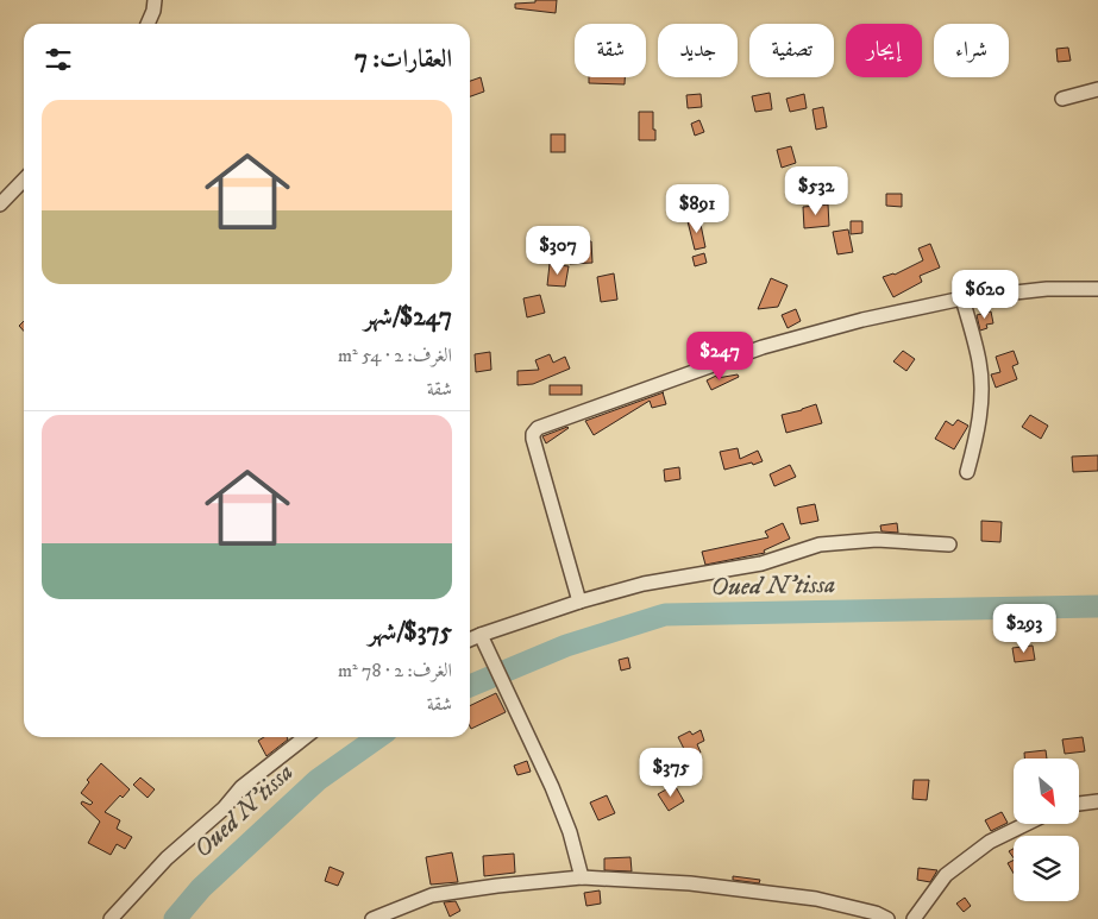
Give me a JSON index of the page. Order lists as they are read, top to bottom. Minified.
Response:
{"water":["Oued N'tissa"],"north":"bottom right","page":{"chip":["شراء","إيجار","تصفية","جديد","شقة"],"heading":"العقارات: 7","list":[{"name":"$247/شهر","note":"الغرف: 2 · 54 m² · شقة"},{"name":"$375/شهر","note":"الغرف: 2 · 78 m² · شقة"}],"price":["$532","$891","$307","$620","$247","$293","$375"]}}
